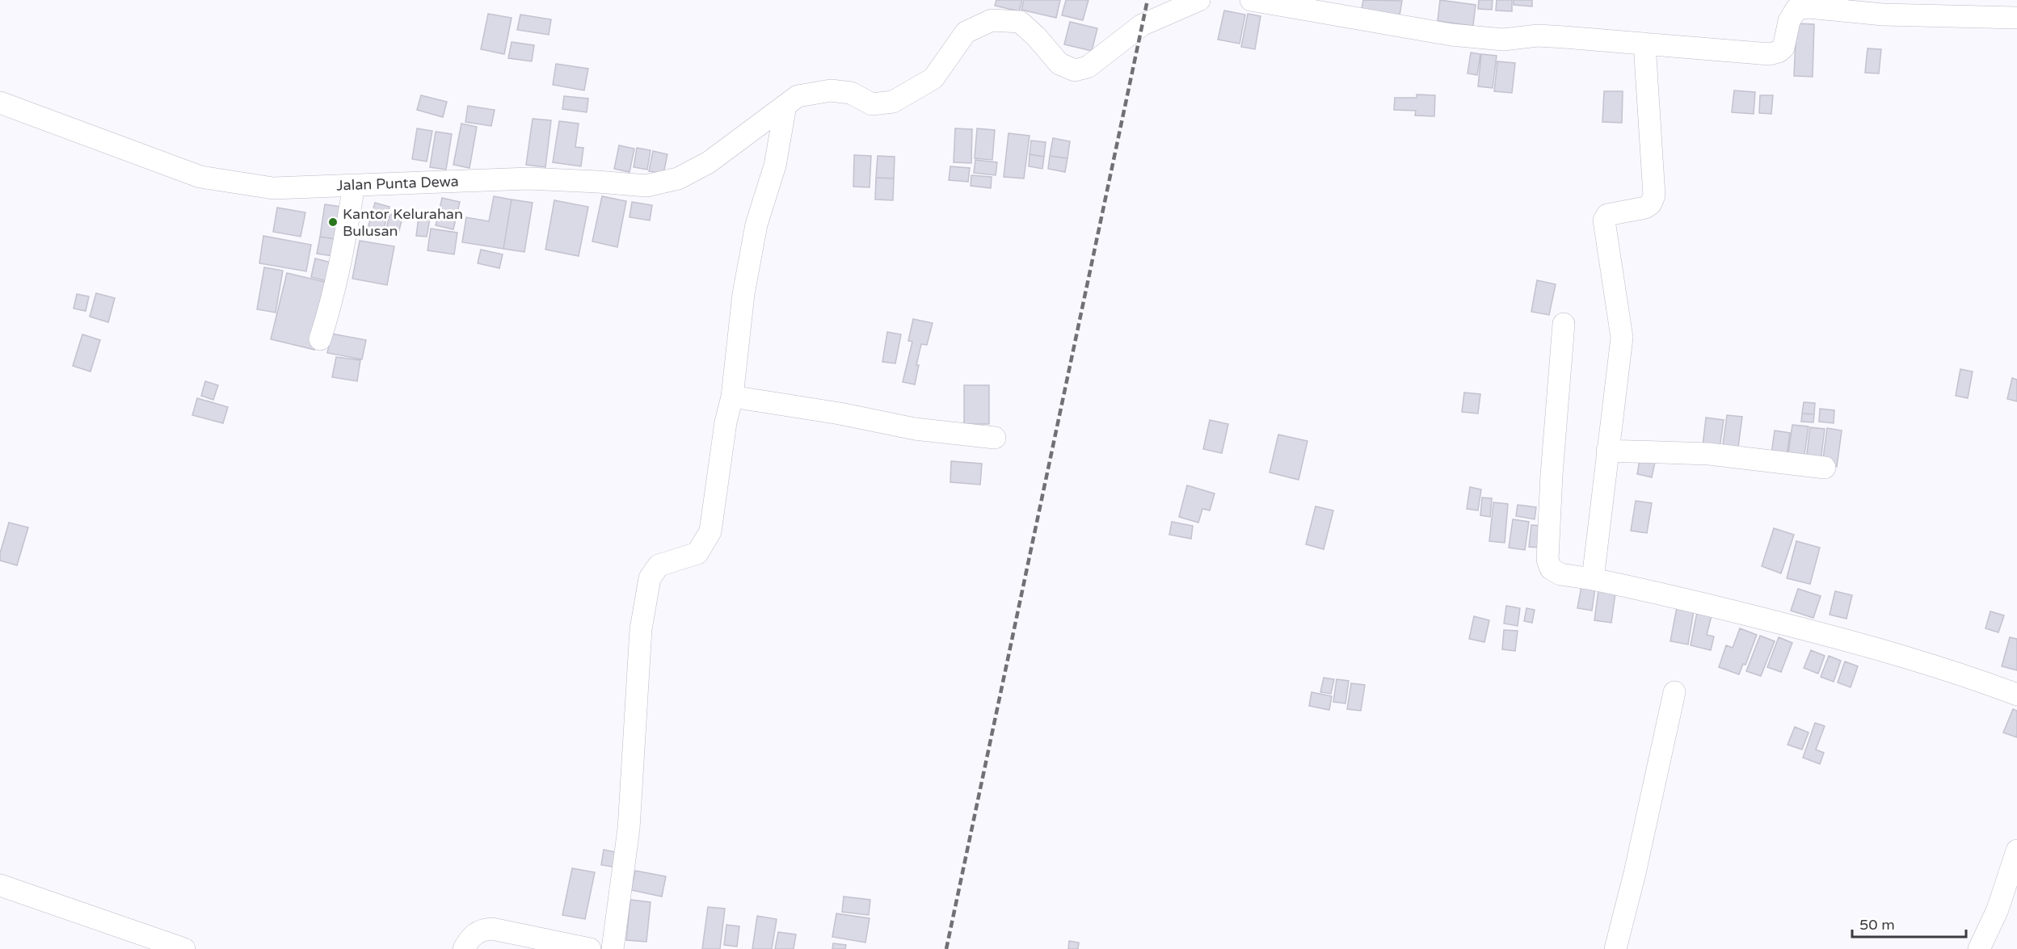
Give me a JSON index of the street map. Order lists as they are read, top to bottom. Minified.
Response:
{"streets":{"street":["Jalan Punta Dewa"]},"places":["Kantor Kelurahan Bulusan"],"scale_bar":"50 m"}
